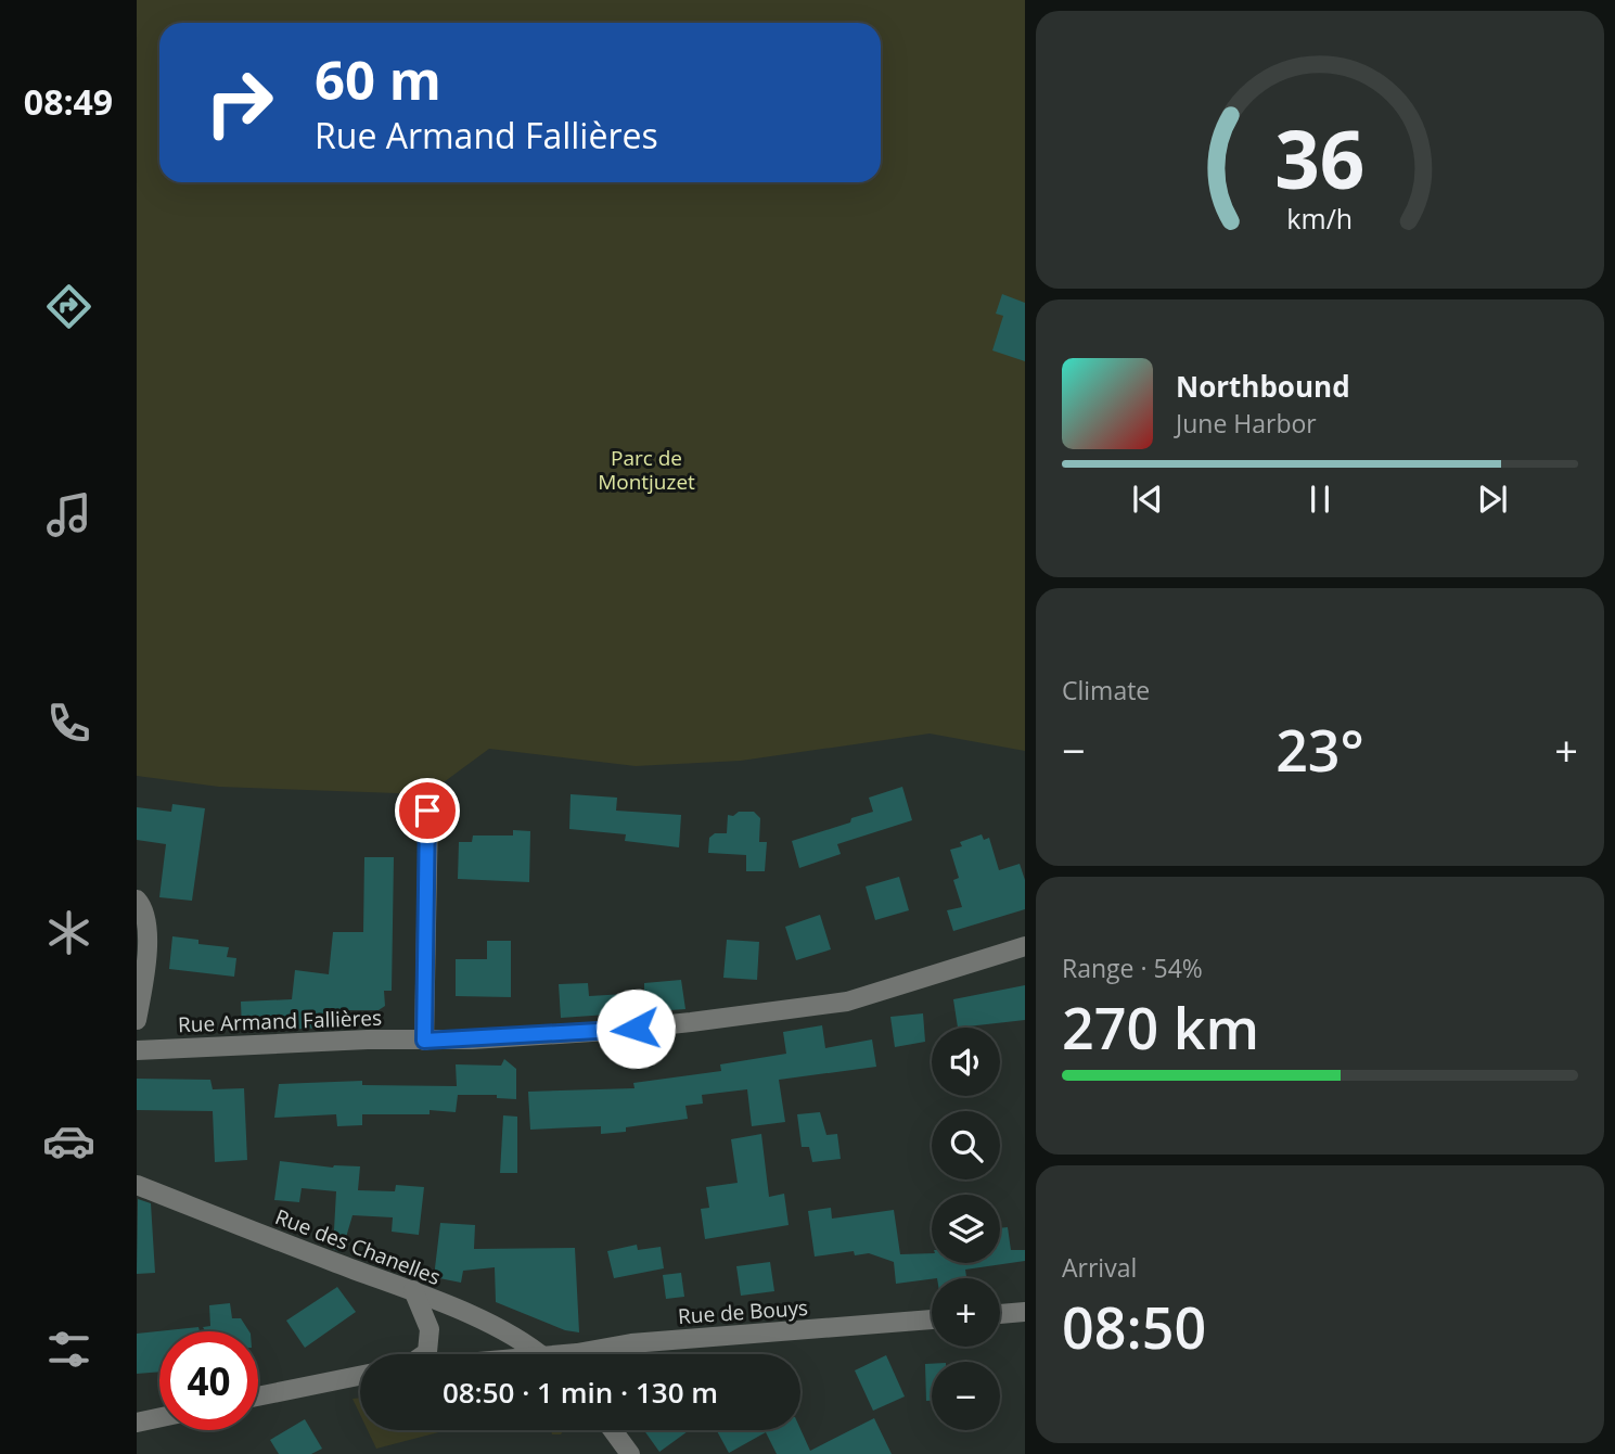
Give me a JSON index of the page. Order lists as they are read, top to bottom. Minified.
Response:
{"streets":{"street":["Rue Armand Fallières","Rue des Chanelles","Rue de Bouys"]},"parks":["Parc de Montjuzet"],"page":{"tabs":"08:49","turn":["60 m","Rue Armand Fallières"],"song":["Northbound","June Harbor"],"tile":["Climate",["Range · 54%","270 km"],["Arrival","08:50"]],"heat":["−","23°","+"],"map_buttons":["+","−"],"limit":"40","trip":"08:50 · 1 min · 130 m","gauge":["36","km/h"]}}
